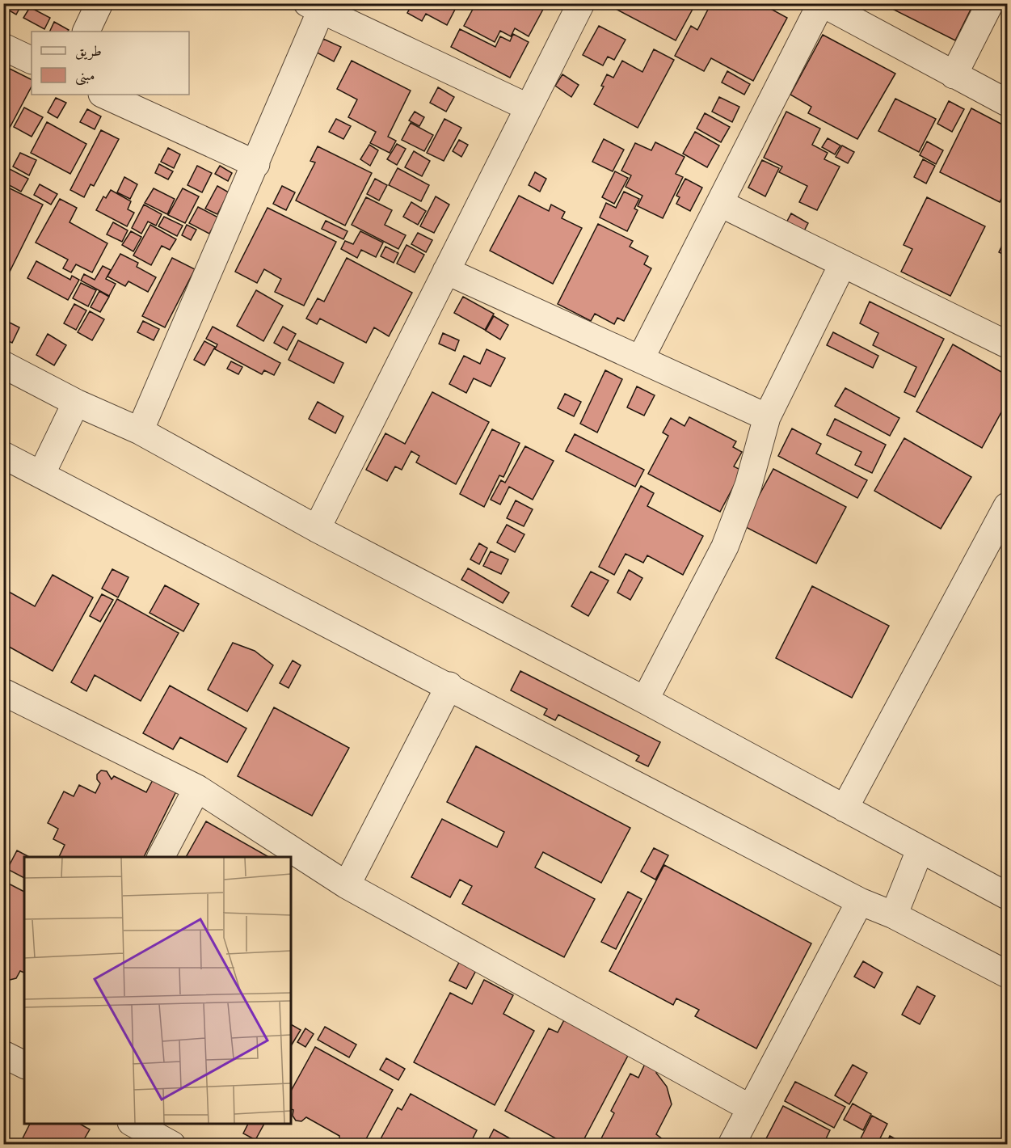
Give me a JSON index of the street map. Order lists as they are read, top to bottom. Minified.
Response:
{"legend":["طريق","مبنى"]}
